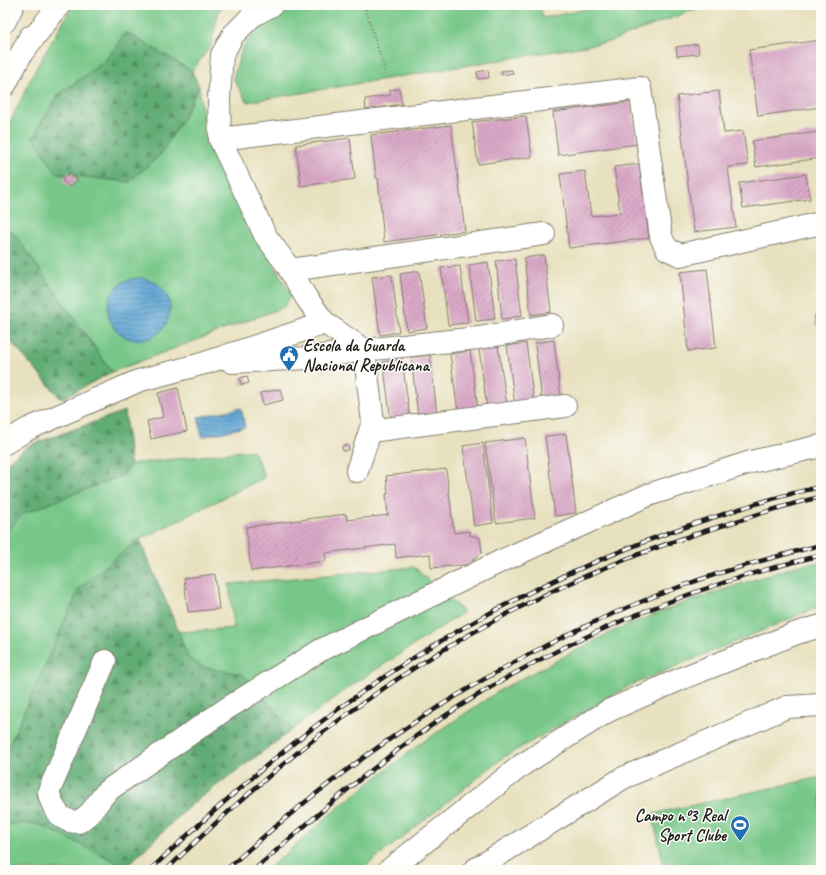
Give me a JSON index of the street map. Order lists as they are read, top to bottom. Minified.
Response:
{"places":{"public building":["Escola da Guarda Nacional Republicana"],"sports":["Campo nº3 Real Sport Clube"]}}
